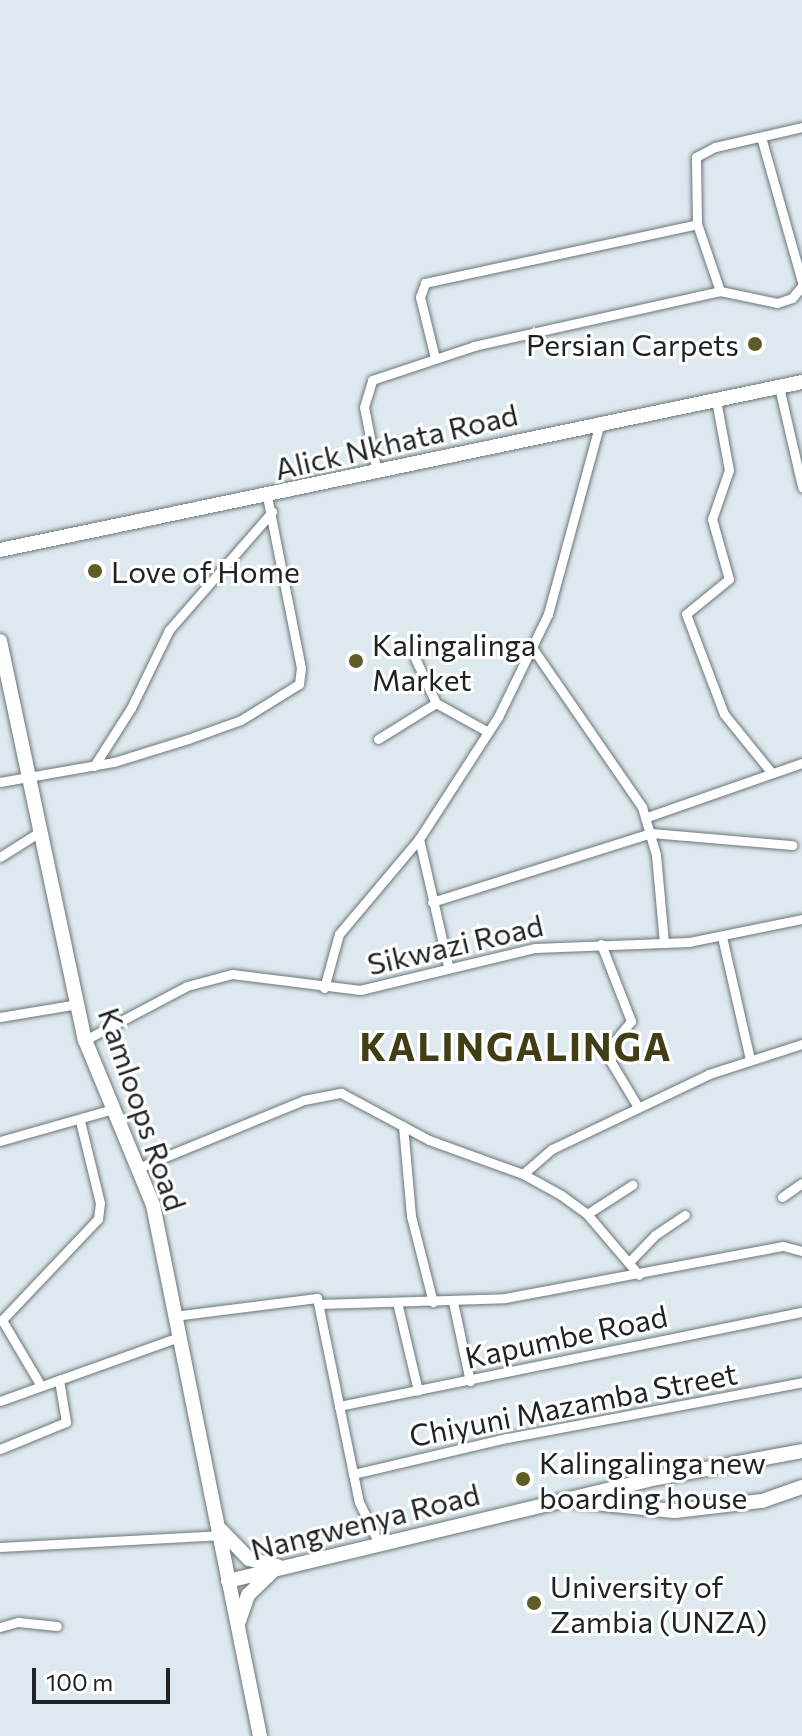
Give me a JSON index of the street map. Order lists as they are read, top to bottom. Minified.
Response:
{"streets":{"main road":["Alick Nkhata Road","Kamloops Road","Nangwenya Road"],"street":["Sikwazi Road","Kapumbe Road","Chiyuni Mazamba Street"]},"crossings":[["Sikwazi Road","Kamloops Road"],["Kamloops Road","Nangwenya Road"]],"districts":["KALINGALINGA"],"places":["Persian Carpets","Love of Home","Kalingalinga Market","Kalingalinga new boarding house","University of Zambia (UNZA)"],"scale_bar":"100 m"}
